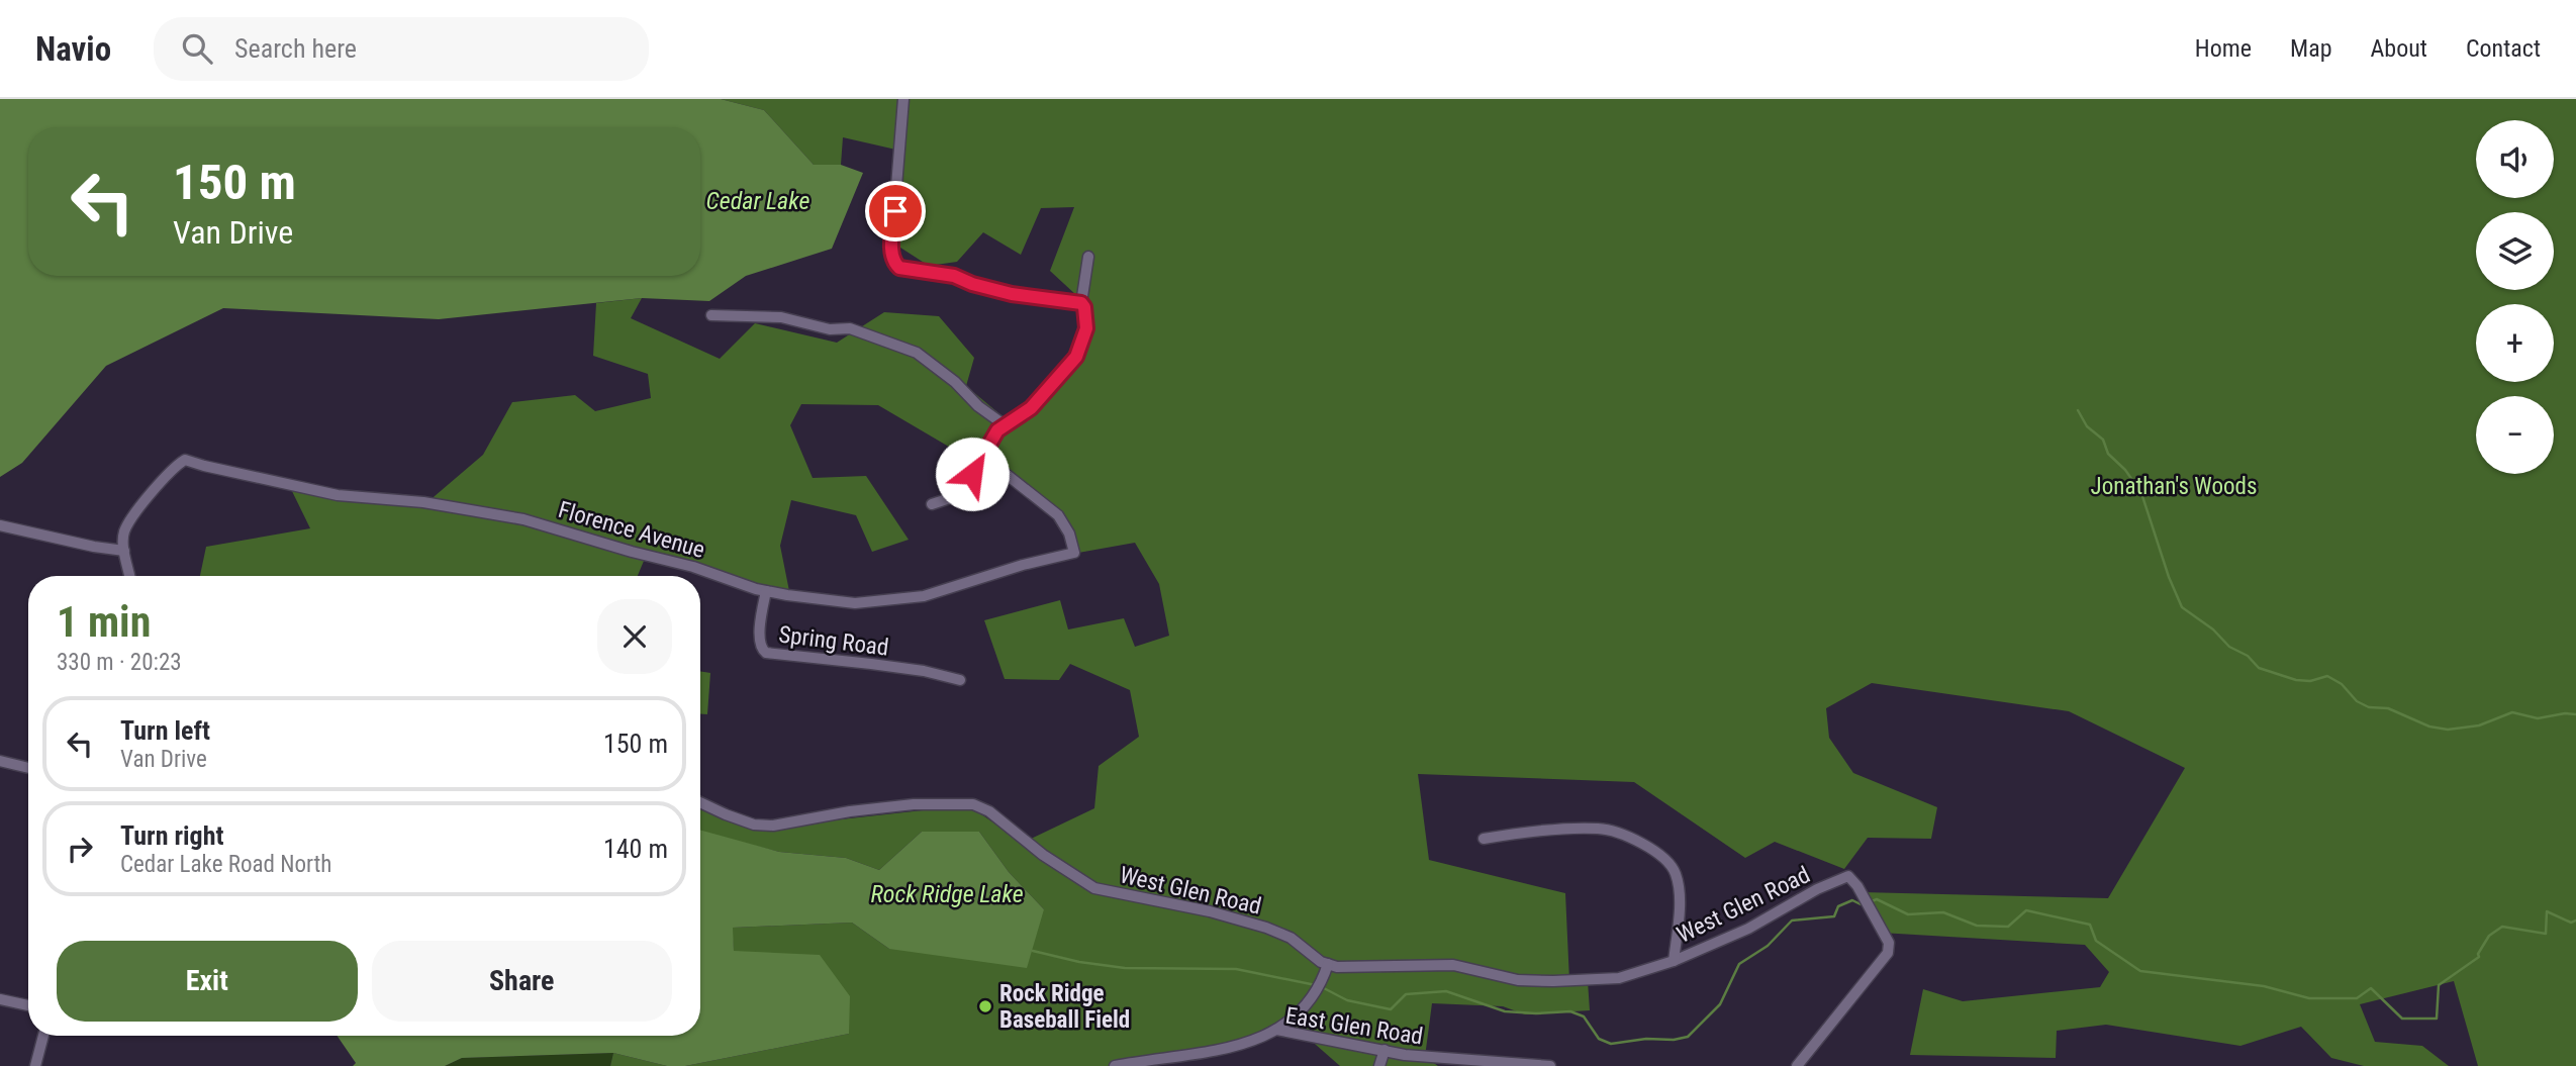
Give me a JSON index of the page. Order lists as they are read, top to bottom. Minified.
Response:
{"streets":{"street":["Florence Avenue","Spring Road","West Glen Road","East Glen Road"]},"crossings":[["Florence Avenue","Spring Road"]],"water":["Cedar Lake","Rock Ridge Lake"],"parks":["Jonathan's Woods"],"places":["Rock Ridge Baseball Field"],"page":{"header":"Navio","search":"Search here","nav":["Home","Map","About","Contact"],"map_buttons":["+","−"],"turn":["150 m","Van Drive"],"heading":["1 min","330 m · 20:23"],"list":[{"name":"Turn left","note":"Van Drive","value":"150 m"},{"name":"Turn right","note":"Cedar Lake Road North","value":"140 m"}],"buttons":["Exit","Share"]}}
